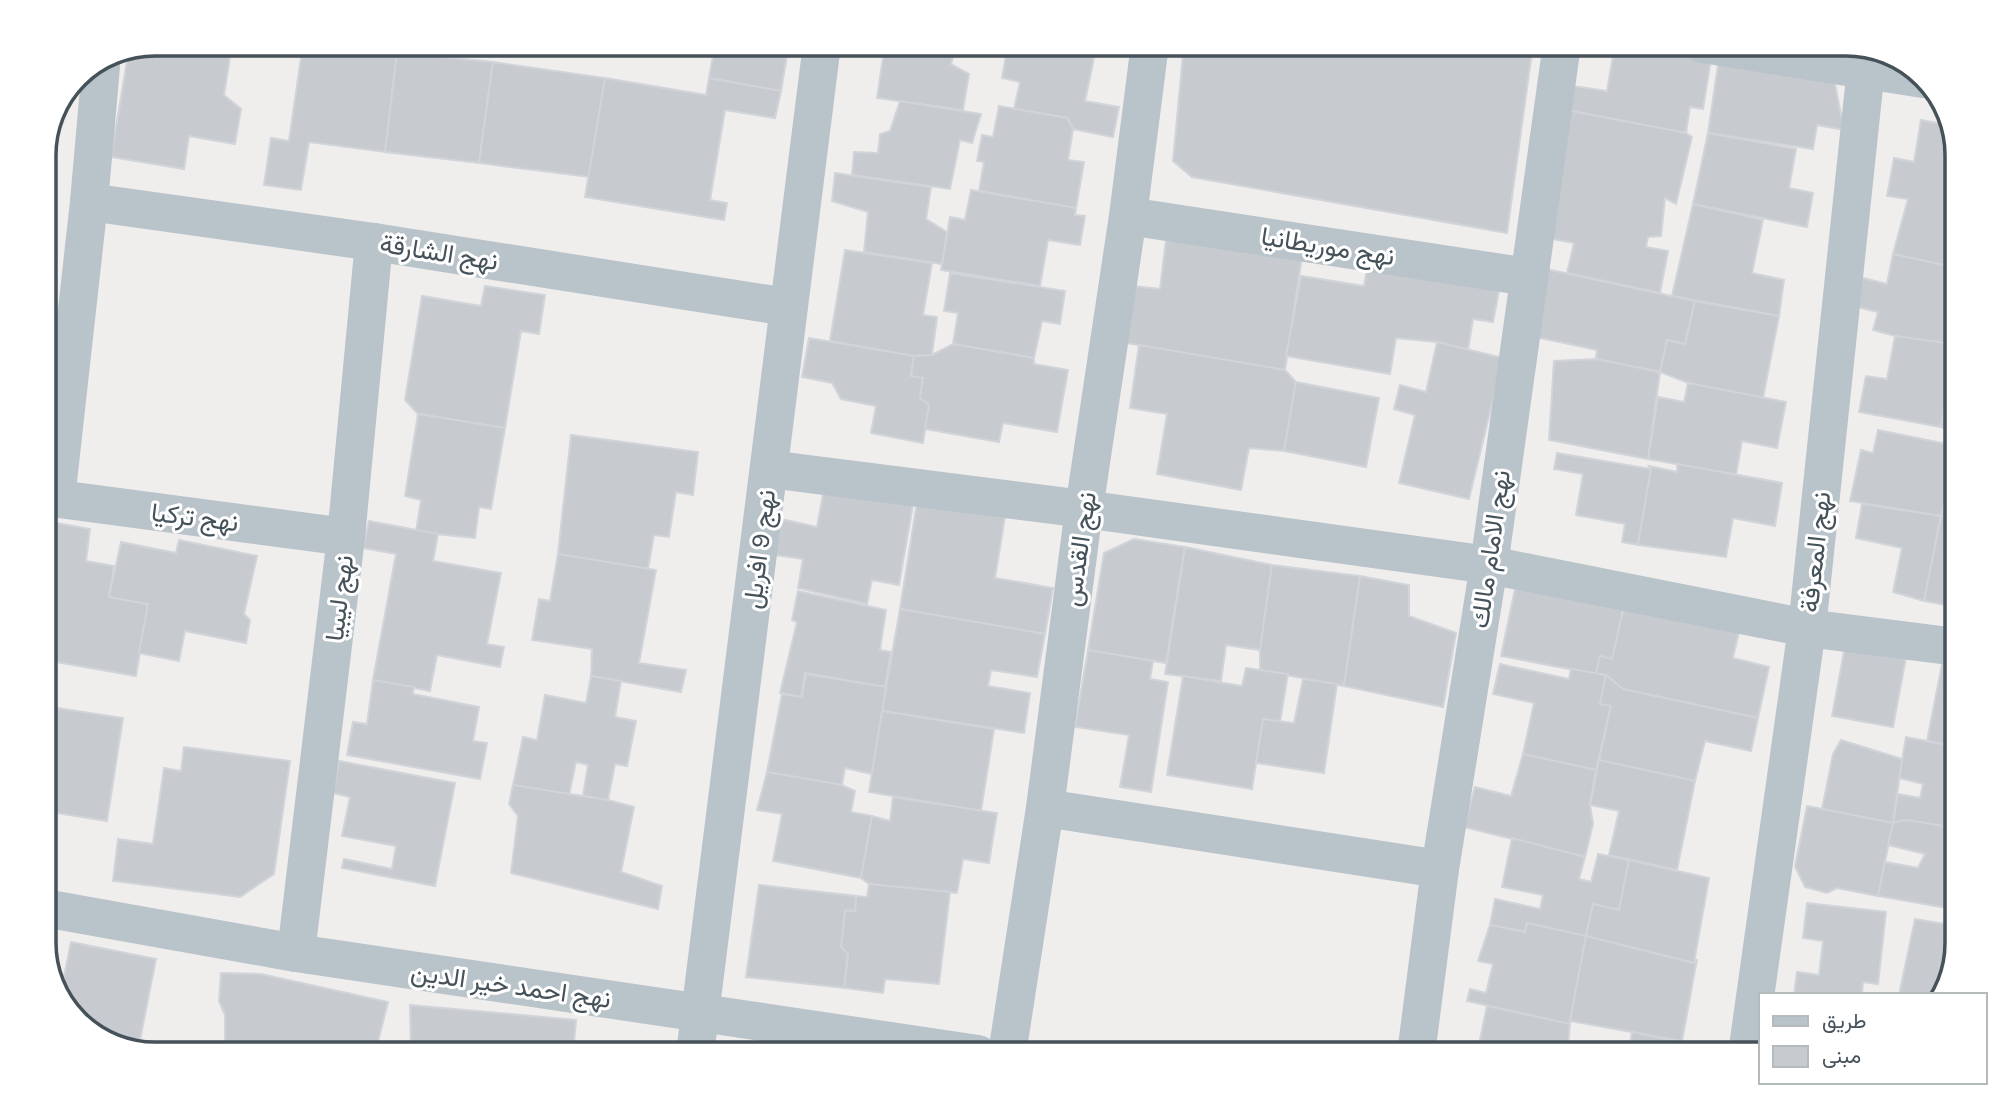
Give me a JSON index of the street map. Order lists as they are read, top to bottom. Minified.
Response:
{"streets":{"street":["نهج موريطانيا","نهج الشارقة","نهج تركيا","نهج 9 افريل","نهج القدس","نهج الامام مالك","نهج المعرفة","نهج ليبيا","نهج احمد خير الدين"]},"crossings":[["نهج موريطانيا","نهج القدس"],["نهج موريطانيا","نهج الامام مالك"],["نهج الشارقة","نهج 9 افريل"],["نهج الشارقة","نهج ليبيا"],["نهج تركيا","نهج ليبيا"],["نهج 9 افريل","نهج احمد خير الدين"],["نهج ليبيا","نهج احمد خير الدين"]],"legend":["طريق","مبنى"]}
